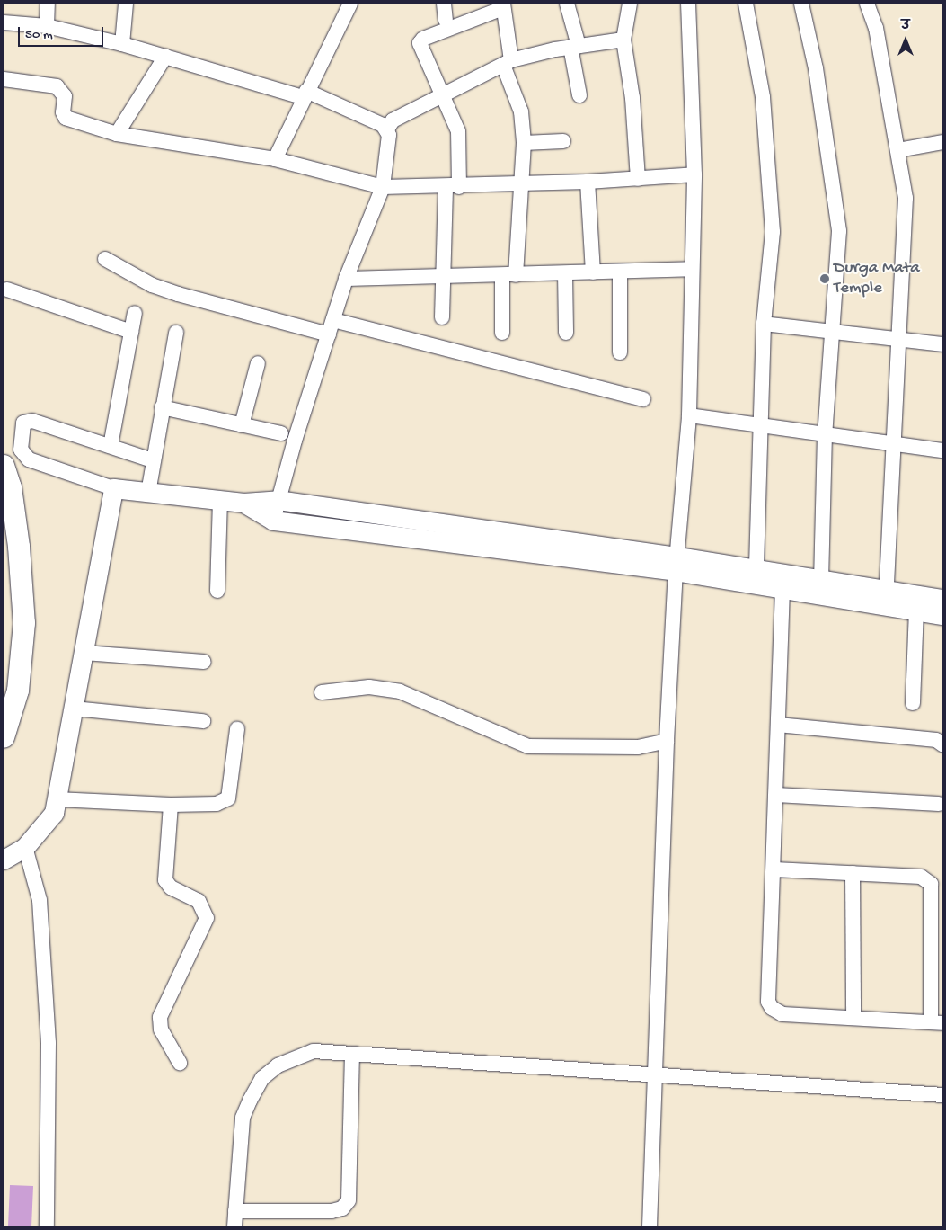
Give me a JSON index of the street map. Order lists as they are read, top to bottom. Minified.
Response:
{"places":["Durga Mata Temple"],"scale_bar":"50 m","north":"top"}
